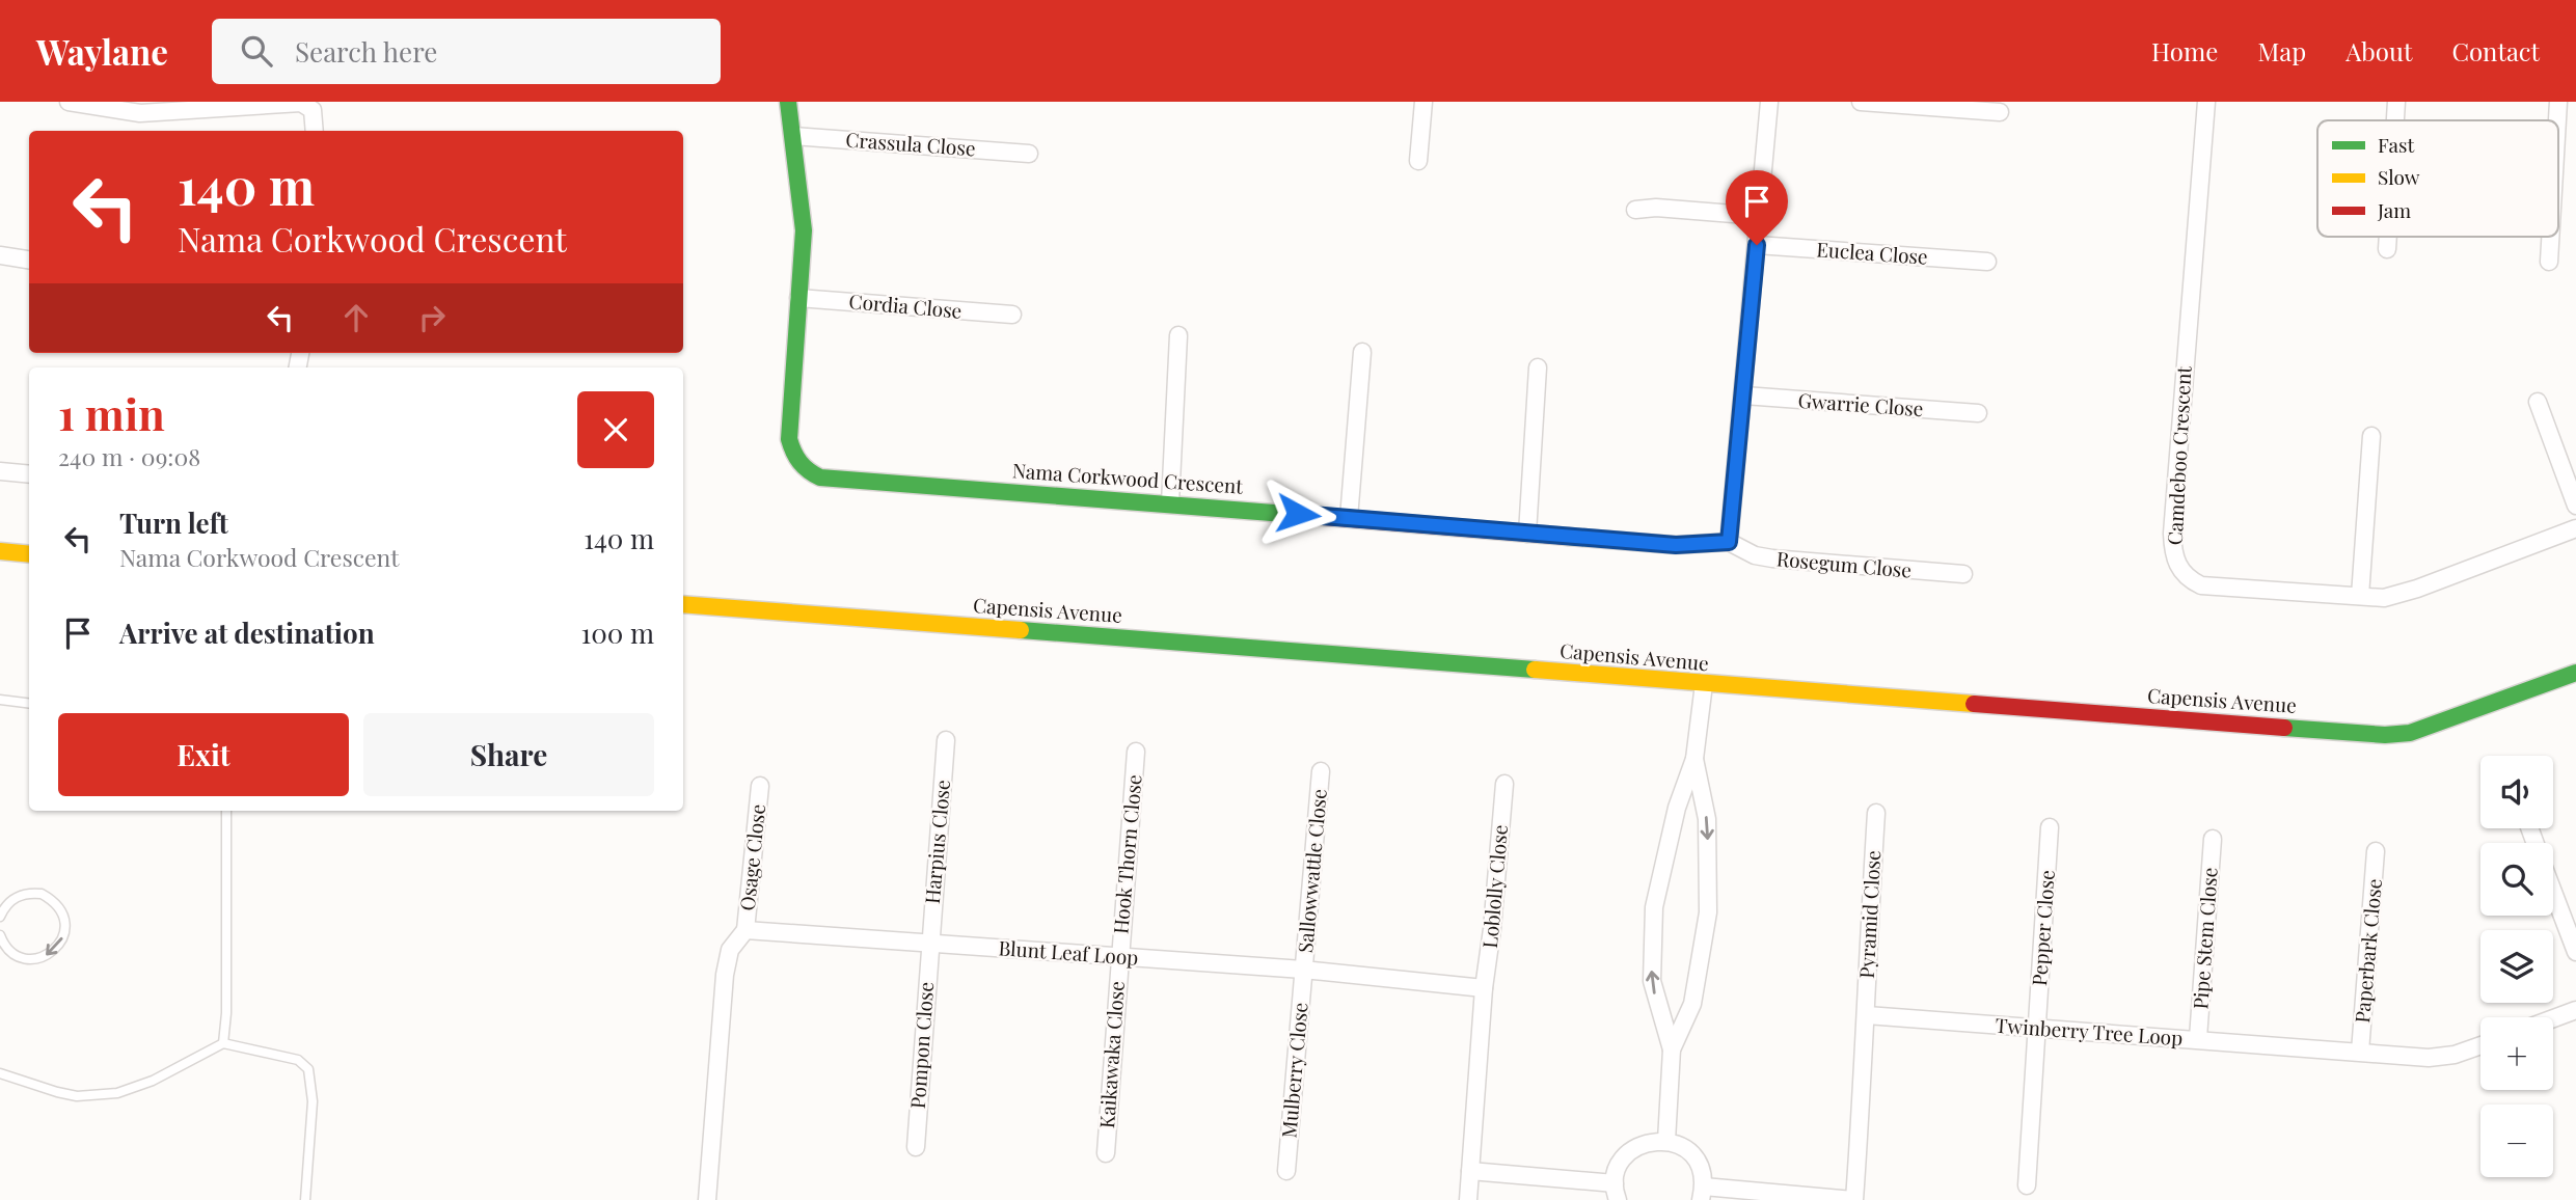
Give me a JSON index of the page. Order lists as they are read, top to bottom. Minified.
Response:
{"streets":{"street":["Crassula Close","Euclea Close","Cordia Close","Gwarrie Close","Camdeboo Crescent","Nama Corkwood Crescent","Rosegum Close","Capensis Avenue","Harpius Close","Hook Thorn Close","Osage Close","Sallowwattle Close","Loblolly Close","Pyramid Close","Pepper Close","Pipe Stem Close","Paperbark Close","Blunt Leaf Loop","Twinberry Tree Loop","Pompon Close","Kaikawaka Close","Mulberry Close"]},"crossings":[["Crassula Close","Nama Corkwood Crescent"],["Cordia Close","Nama Corkwood Crescent"],["Nama Corkwood Crescent","Rosegum Close"],["Harpius Close","Blunt Leaf Loop"],["Harpius Close","Pompon Close"],["Hook Thorn Close","Blunt Leaf Loop"],["Hook Thorn Close","Kaikawaka Close"],["Osage Close","Blunt Leaf Loop"],["Sallowwattle Close","Blunt Leaf Loop"],["Sallowwattle Close","Mulberry Close"],["Loblolly Close","Blunt Leaf Loop"],["Pyramid Close","Twinberry Tree Loop"],["Pepper Close","Twinberry Tree Loop"],["Pipe Stem Close","Twinberry Tree Loop"],["Paperbark Close","Twinberry Tree Loop"],["Blunt Leaf Loop","Pompon Close"],["Blunt Leaf Loop","Kaikawaka Close"],["Blunt Leaf Loop","Mulberry Close"]],"legend":["Fast","Slow","Jam"],"page":{"header":"Waylane","search":"Search here","nav":["Home","Map","About","Contact"],"turn":["140 m","Nama Corkwood Crescent"],"heading":["1 min","240 m · 09:08"],"list":[{"name":"Turn left","note":"Nama Corkwood Crescent","value":"140 m"},{"name":"Arrive at destination","value":"100 m"}],"buttons":["Exit","Share"],"map_buttons":["+","−"]}}
